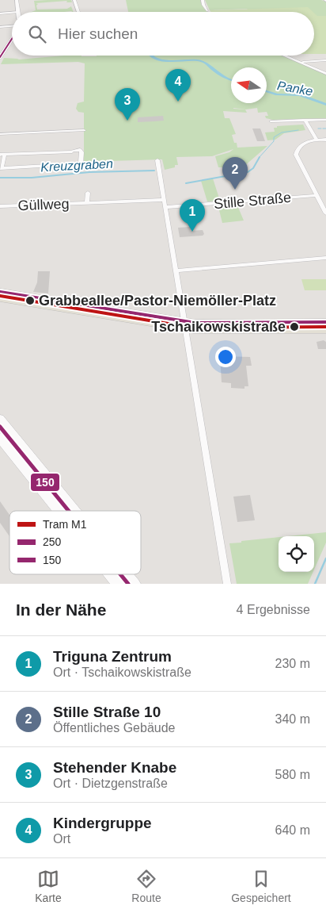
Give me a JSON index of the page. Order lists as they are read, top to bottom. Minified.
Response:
{"streets":{"street":["Stille Straße","Güllweg"]},"water":["Panke","Kreuzgraben"],"places":["Grabbeallee/Pastor-Niemöller-Platz","Tschaikowskistraße"],"lines":["transit line 250","tram line M1","transit line 150"],"legend":["Tram M1","250","150"],"north":"left","page":{"search":"Hier suchen","pins":["4","3","2","1"],"heading":["In der Nähe","4 Ergebnisse"],"list":[{"mark":"1","name":"Triguna Zentrum","note":"Ort · Tschaikowskistraße","value":"230 m"},{"mark":"2","name":"Stille Straße 10","note":"Öffentliches Gebäude","value":"340 m"},{"mark":"3","name":"Stehender Knabe","note":"Ort · Dietzgenstraße","value":"580 m"},{"mark":"4","name":"Kindergruppe","note":"Ort","value":"640 m"}],"nav":["Karte","Route","Gespeichert"]}}
